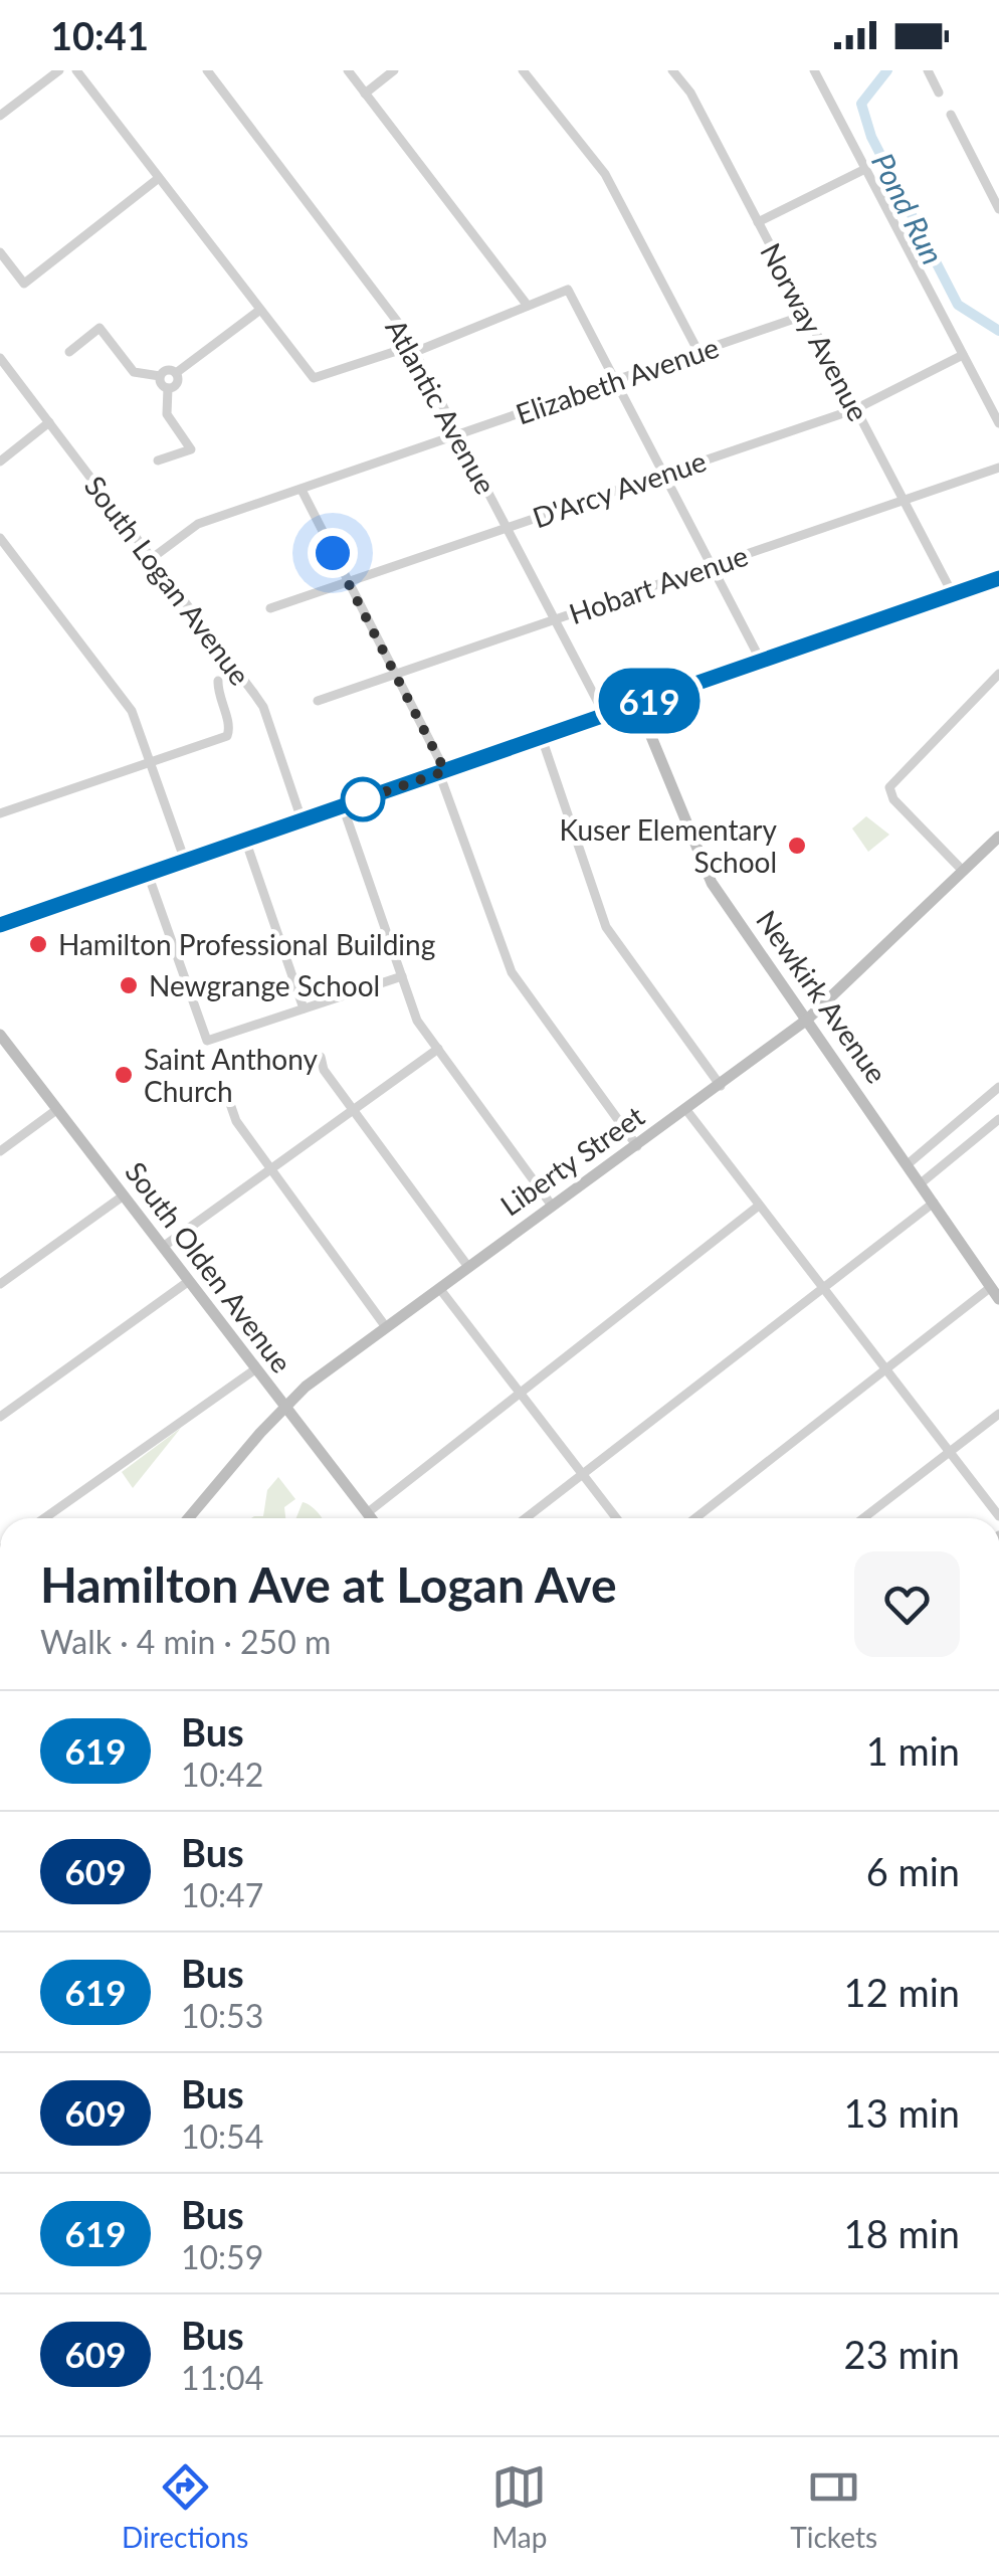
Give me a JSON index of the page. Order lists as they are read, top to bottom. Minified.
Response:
{"streets":{"street":["Norway Avenue","Elizabeth Avenue","Atlantic Avenue","D'Arcy Avenue","South Logan Avenue","Hobart Avenue","Newkirk Avenue","Liberty Street","South Olden Avenue"]},"crossings":[["Norway Avenue","Elizabeth Avenue"],["Norway Avenue","D'Arcy Avenue"],["Norway Avenue","Hobart Avenue"],["Elizabeth Avenue","Atlantic Avenue"],["Elizabeth Avenue","South Logan Avenue"],["Atlantic Avenue","D'Arcy Avenue"],["Atlantic Avenue","Hobart Avenue"],["Newkirk Avenue","Liberty Street"],["Liberty Street","South Olden Avenue"]],"water":["Pond Run"],"places":["Kuser Elementary School","Hamilton Professional Building","Newgrange School","Saint Anthony Church"],"lines":["bus line 619"],"page":{"status":"10:41","on_map":"619","heading":["Hamilton Ave at Logan Ave","Walk · 4 min · 250 m"],"list":[{"mark":"619","name":"Bus","note":"10:42","value":"1 min"},{"mark":"609","name":"Bus","note":"10:47","value":"6 min"},{"mark":"619","name":"Bus","note":"10:53","value":"12 min"},{"mark":"609","name":"Bus","note":"10:54","value":"13 min"},{"mark":"619","name":"Bus","note":"10:59","value":"18 min"},{"mark":"609","name":"Bus","note":"11:04","value":"23 min"}],"tabs":["Directions","Map","Tickets"]}}
